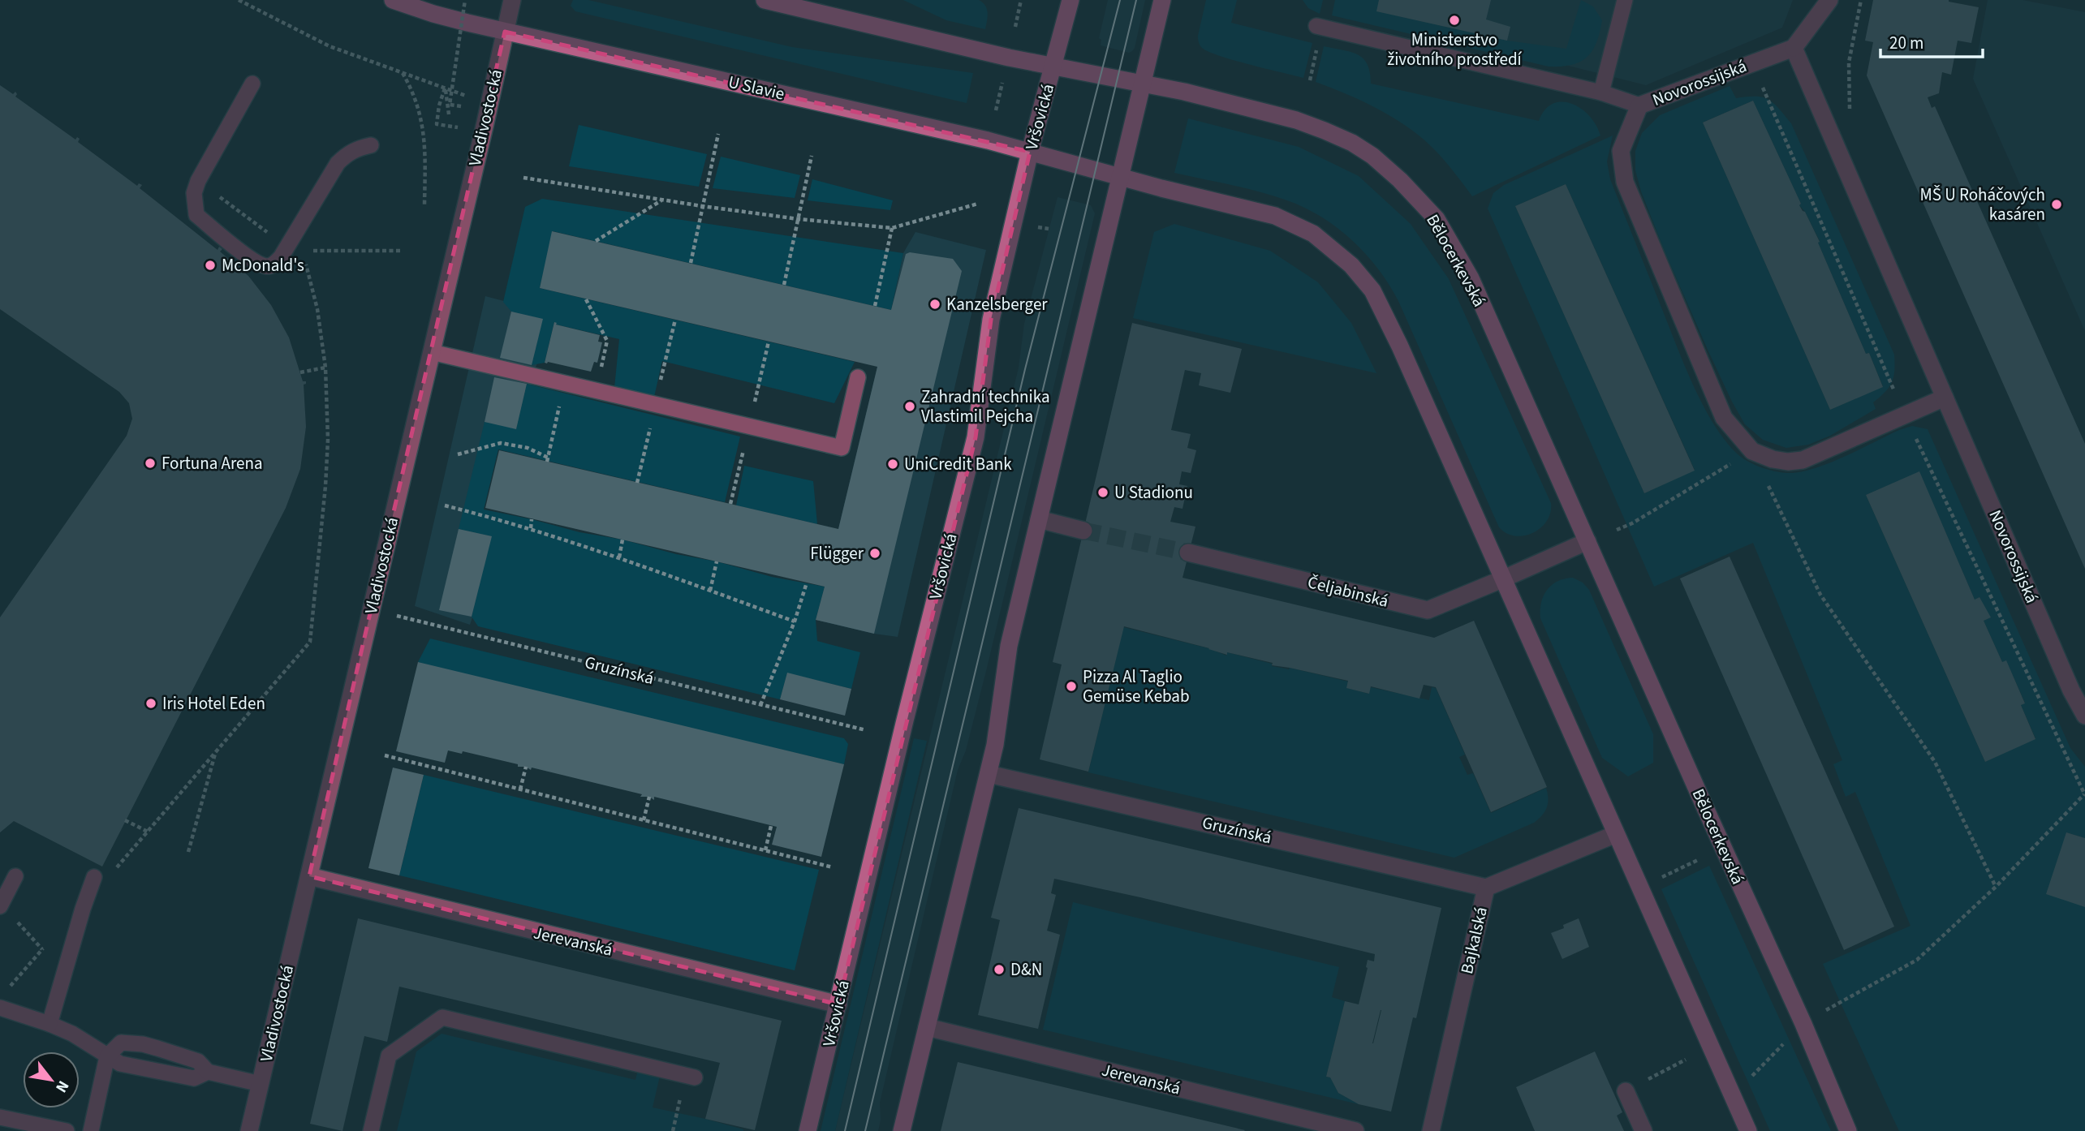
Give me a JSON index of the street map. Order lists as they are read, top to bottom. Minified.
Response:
{"streets":{"main road":["U Slavie","Vršovická","Bělocerkevská"],"street":["Novorossijská","Vladivostocká","Čeljabinská","Gruzínská","Bajkalská","Jerevanská"]},"crossings":[["U Slavie","Vršovická"],["U Slavie","Vladivostocká"],["Vršovická","Jerevanská"],["Vladivostocká","Gruzínská"],["Vladivostocká","Jerevanská"],["Gruzínská","Bajkalská"]],"places":["Ministerstvo životního prostředí","MŠ U Roháčových kasáren","McDonald's","Kanzelsberger","Zahradní technika Vlastimil Pejcha","Fortuna Arena","UniCredit Bank","U Stadionu","Flügger","Pizza Al Taglio Gemüse Kebab","Iris Hotel Eden","D&N"],"scale_bar":"20 m","north":"bottom right"}
